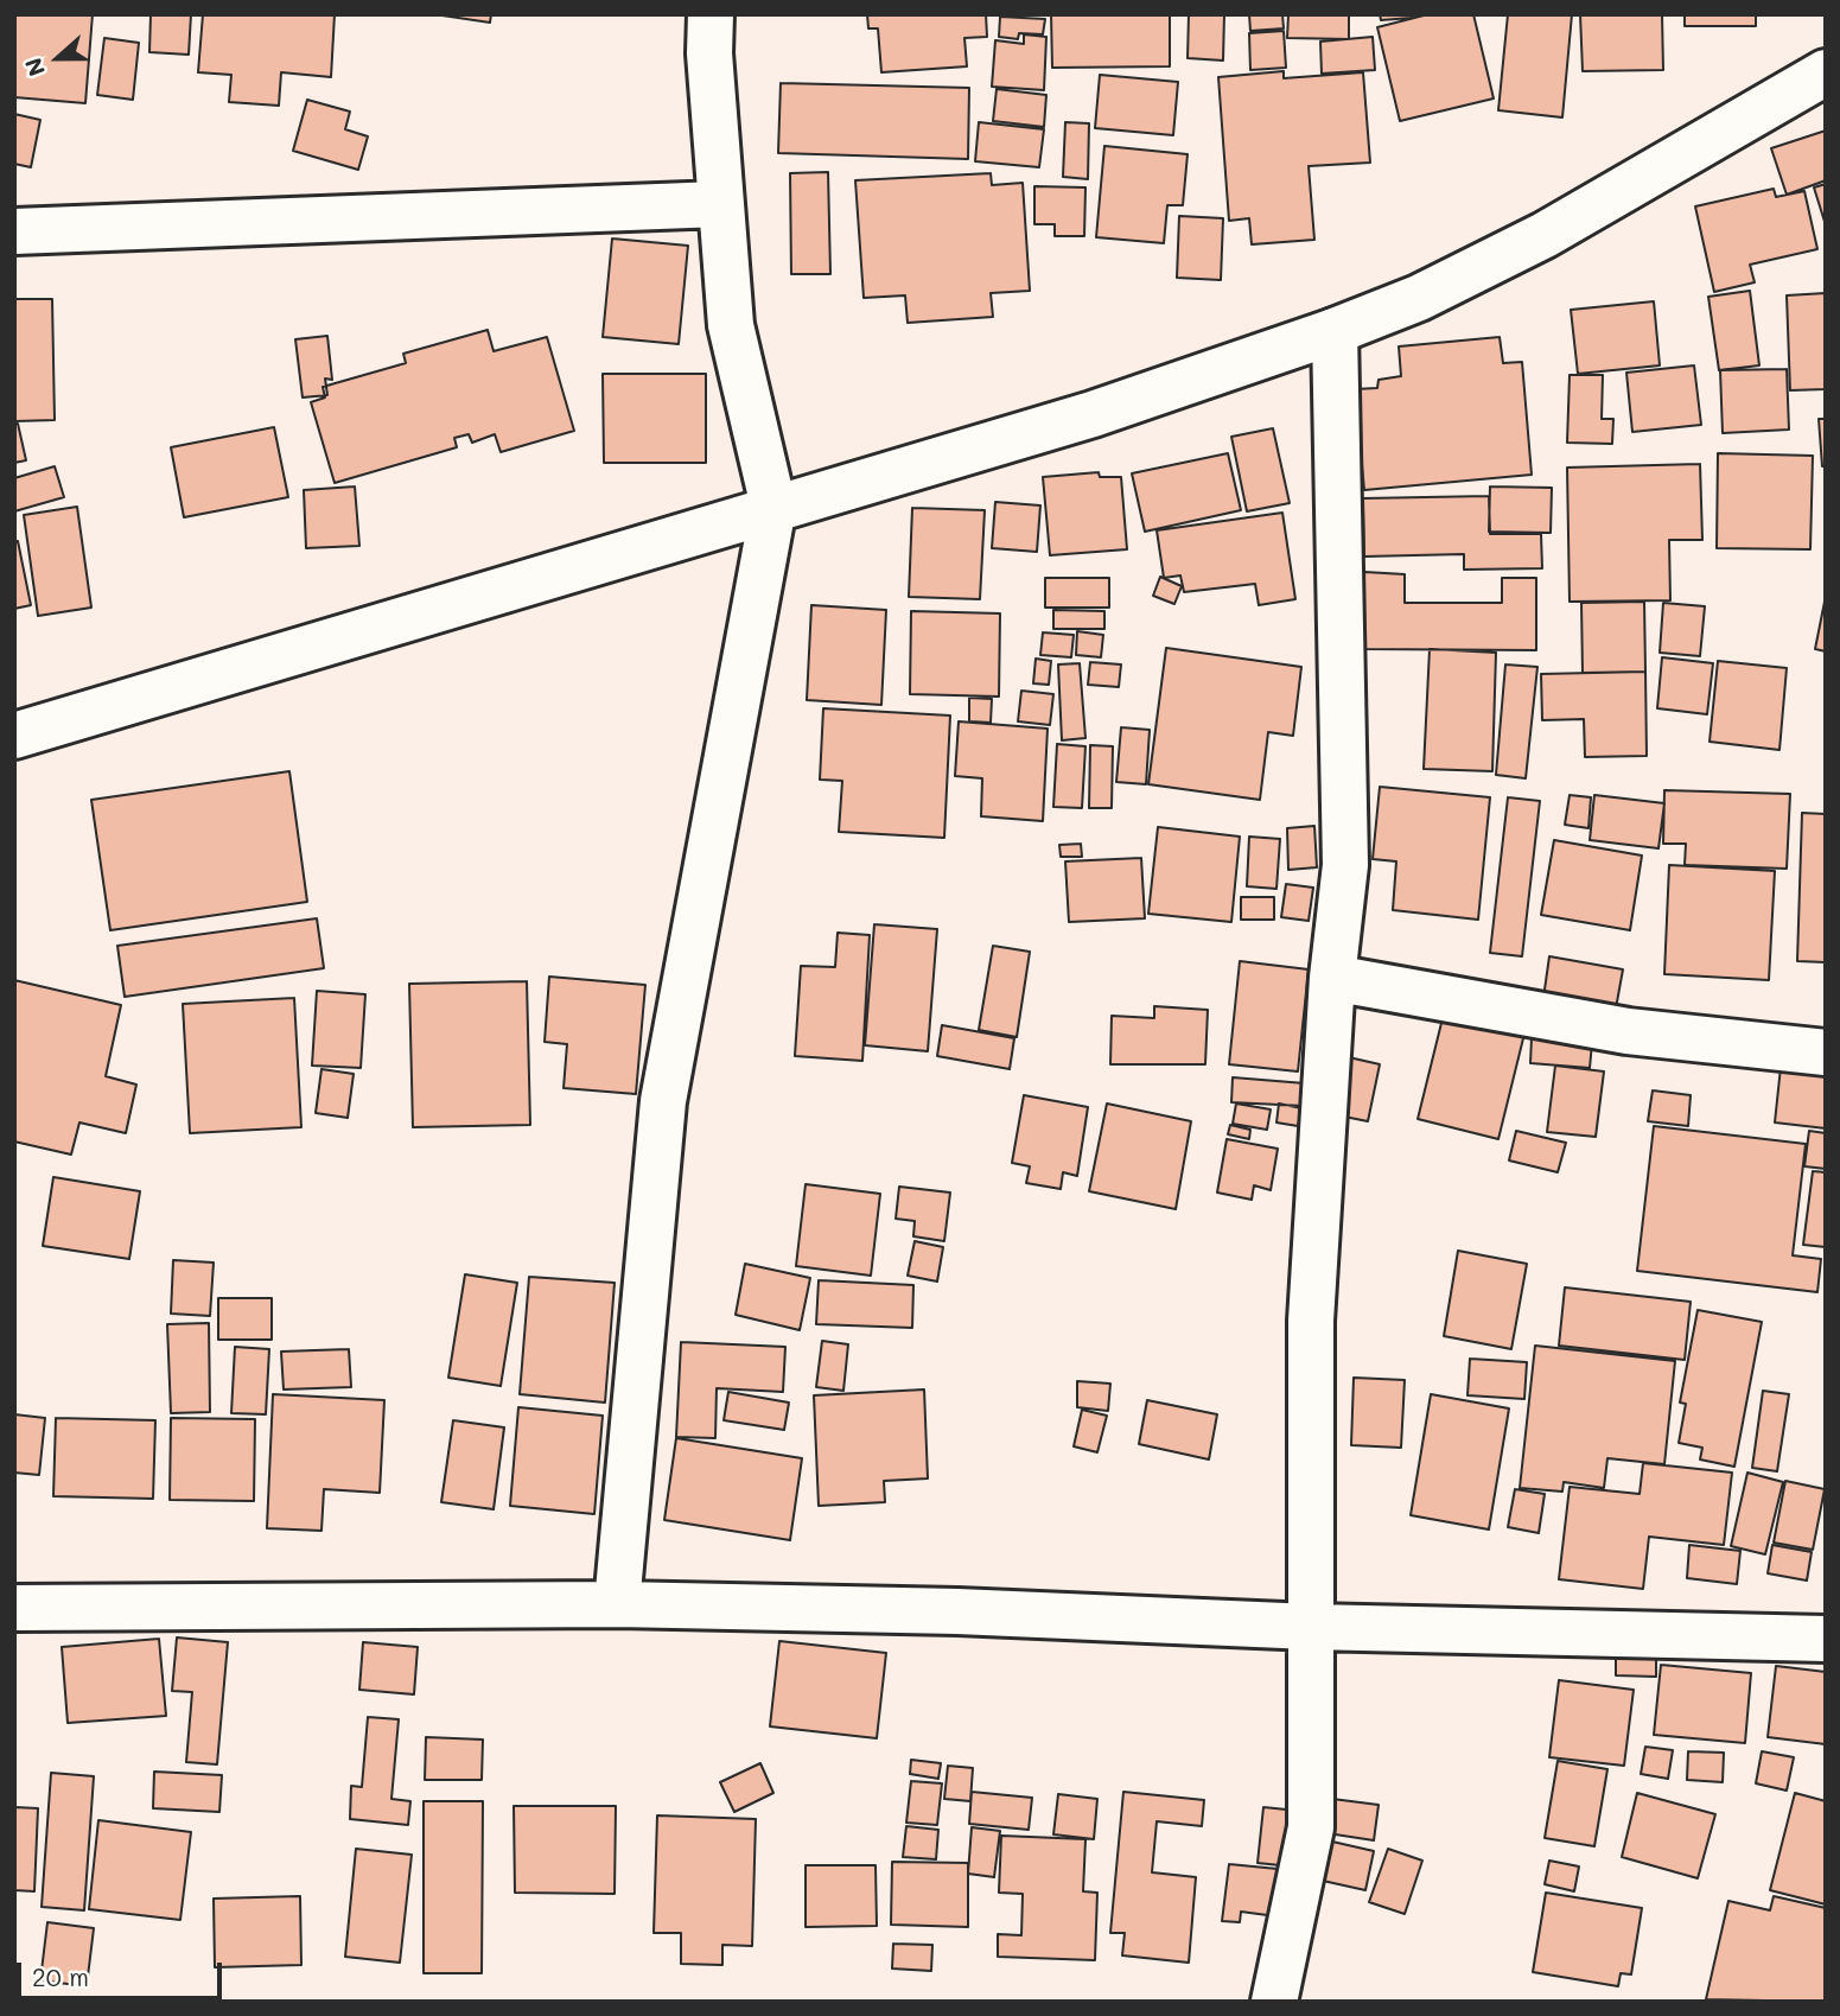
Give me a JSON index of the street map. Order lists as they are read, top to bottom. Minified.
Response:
{"scale_bar":"20 m","north":"left"}
